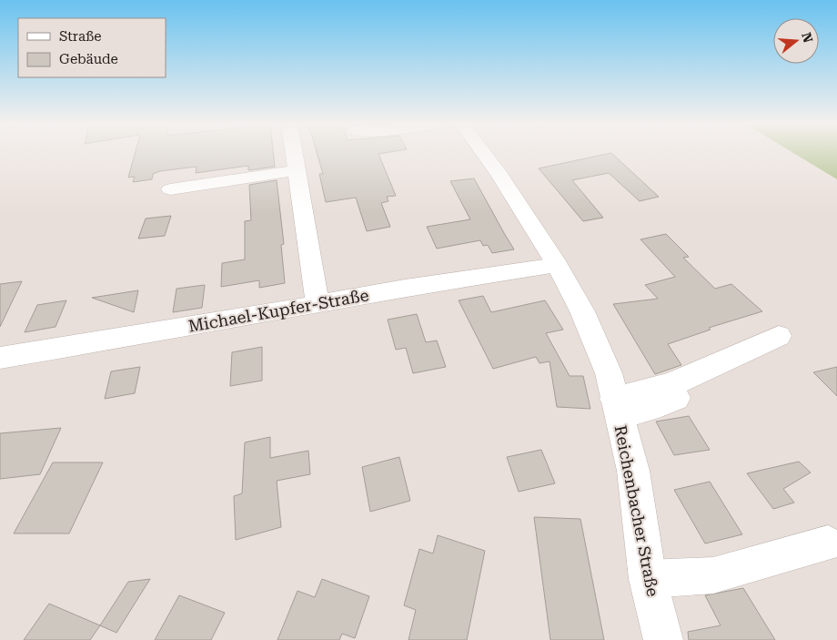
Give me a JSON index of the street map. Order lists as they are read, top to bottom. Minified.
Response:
{"streets":{"street":["Michael-Kupfer-Straße","Reichenbacher Straße"]},"crossings":[["Michael-Kupfer-Straße","Reichenbacher Straße"]],"legend":["Straße","Gebäude"],"north":"right"}
